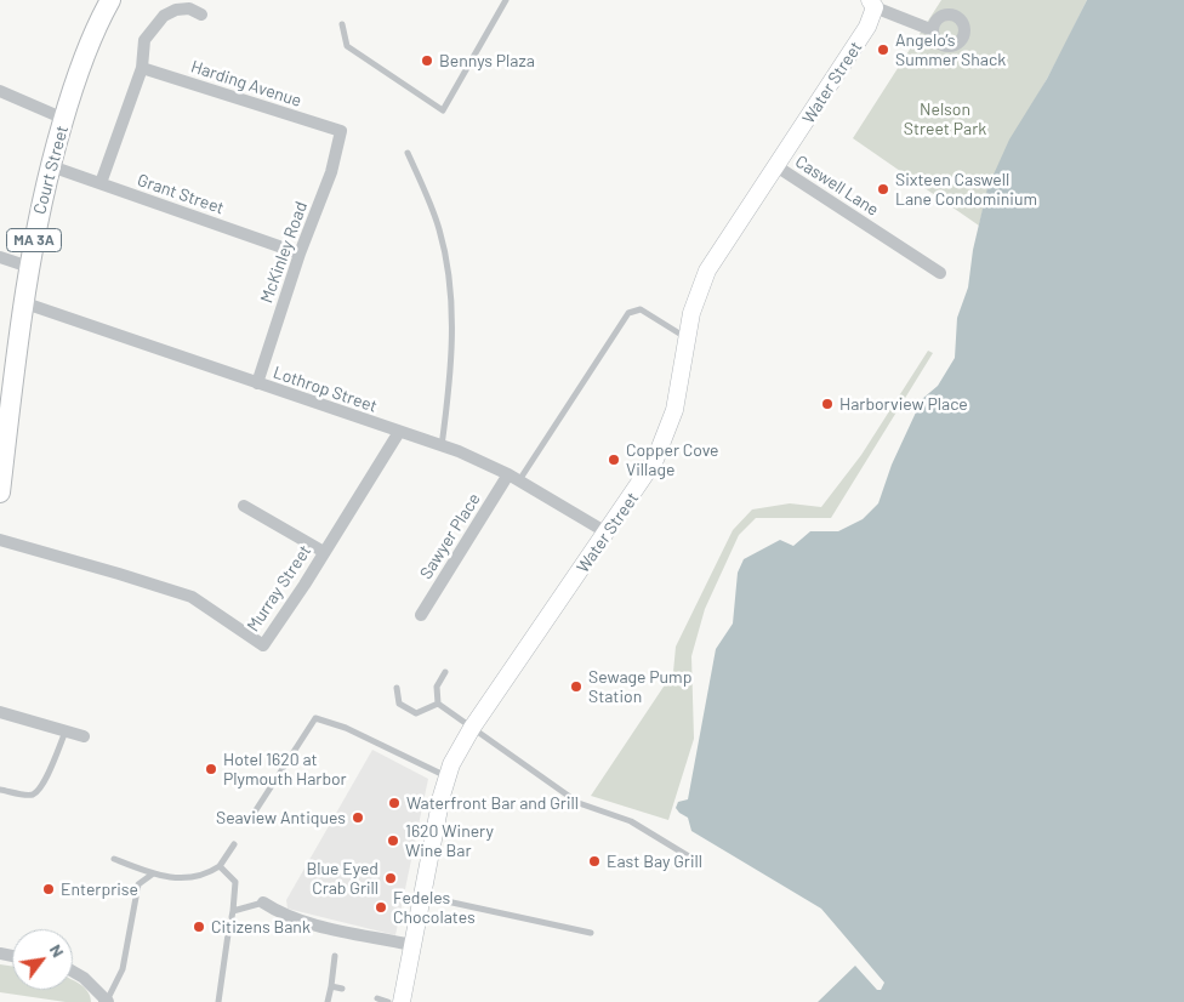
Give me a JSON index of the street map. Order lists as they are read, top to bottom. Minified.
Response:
{"streets":{"main road":["Water Street","Court Street","MA 3A"],"street":["Harding Avenue","Caswell Lane","Grant Street","McKinley Road","Lothrop Street","Sawyer Place","Murray Street"]},"crossings":[["Water Street","Caswell Lane"],["Water Street","Lothrop Street"],["Harding Avenue","McKinley Road"],["Court Street","Grant Street"],["Court Street","Lothrop Street"],["Grant Street","McKinley Road"],["McKinley Road","Lothrop Street"],["Lothrop Street","Sawyer Place"],["Lothrop Street","Murray Street"]],"parks":["Nelson Street Park"],"places":["Angelo’s Summer Shack","Bennys Plaza","Sixteen Caswell Lane Condominium","Harborview Place","Copper Cove Village","Sewage Pump Station","Hotel 1620 at Plymouth Harbor","Waterfront Bar and Grill","Seaview Antiques","1620 Winery Wine Bar","East Bay Grill","Blue Eyed Crab Grill","Enterprise","Fedeles Chocolates","Citizens Bank"],"north":"top right"}
